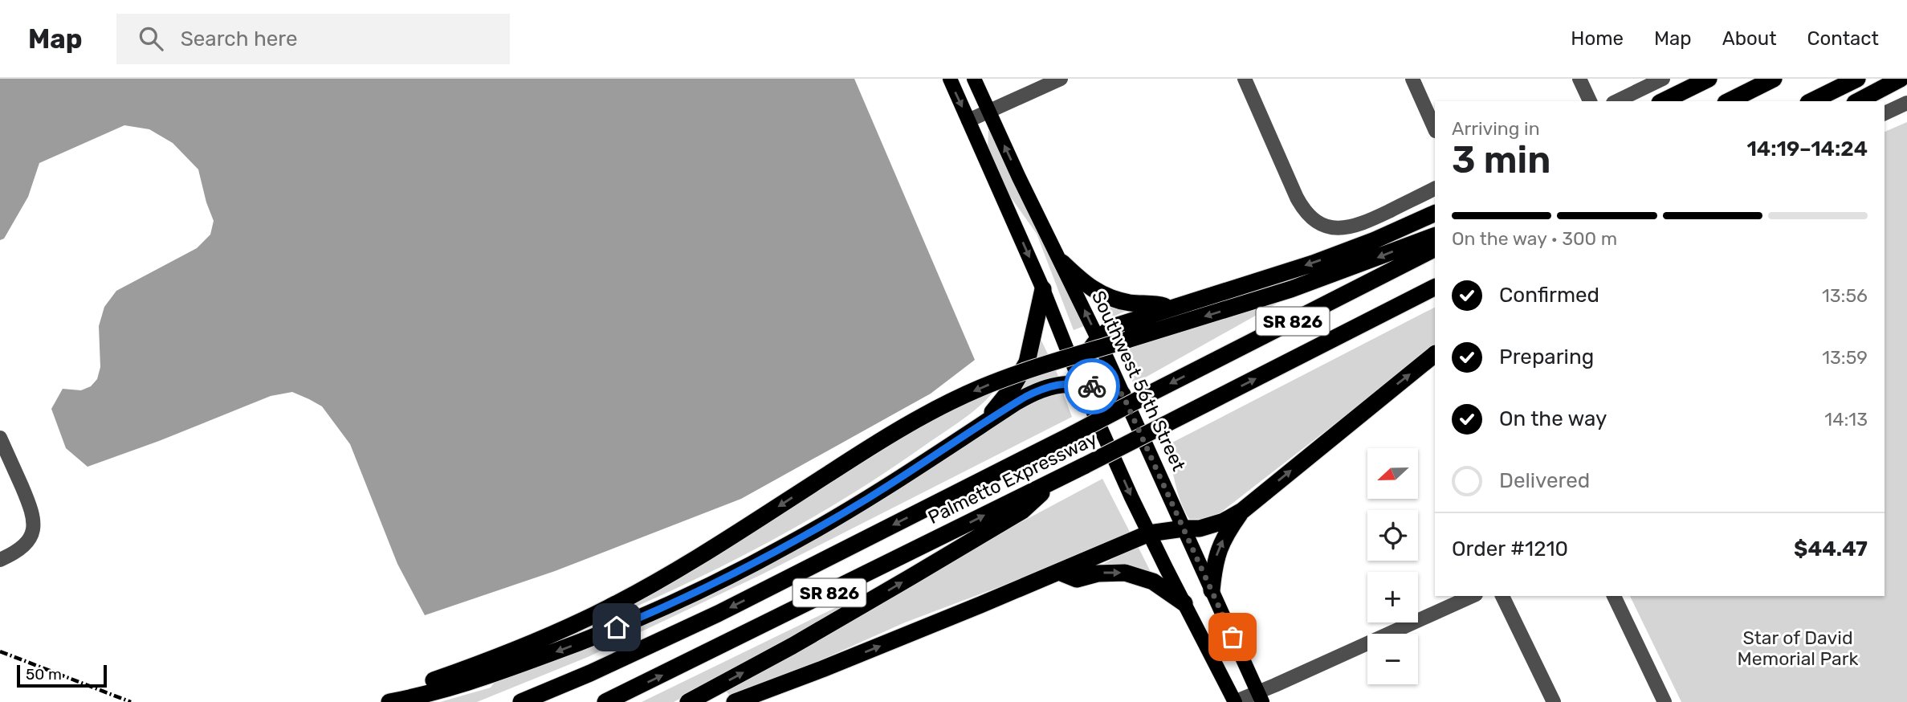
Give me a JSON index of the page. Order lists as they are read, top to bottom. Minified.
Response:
{"streets":{"highway":["SR 826","Palmetto Expressway"],"main road":["Southwest 56th Street"]},"parks":["Star of David Memorial Park"],"scale_bar":"50 m","north":"left","page":{"header":"Map","search":"Search here","nav":["Home","Map","About","Contact"],"heading":["3 min","Arriving in","14:19–14:24"],"panel":["Order #1210","$44.47"],"bar":"On the way · 300 m","list":[["Confirmed","13:56"],["Preparing","13:59"],["On the way","14:13"],"Delivered"],"map_buttons":["+","−"],"scale":"50 m"}}
